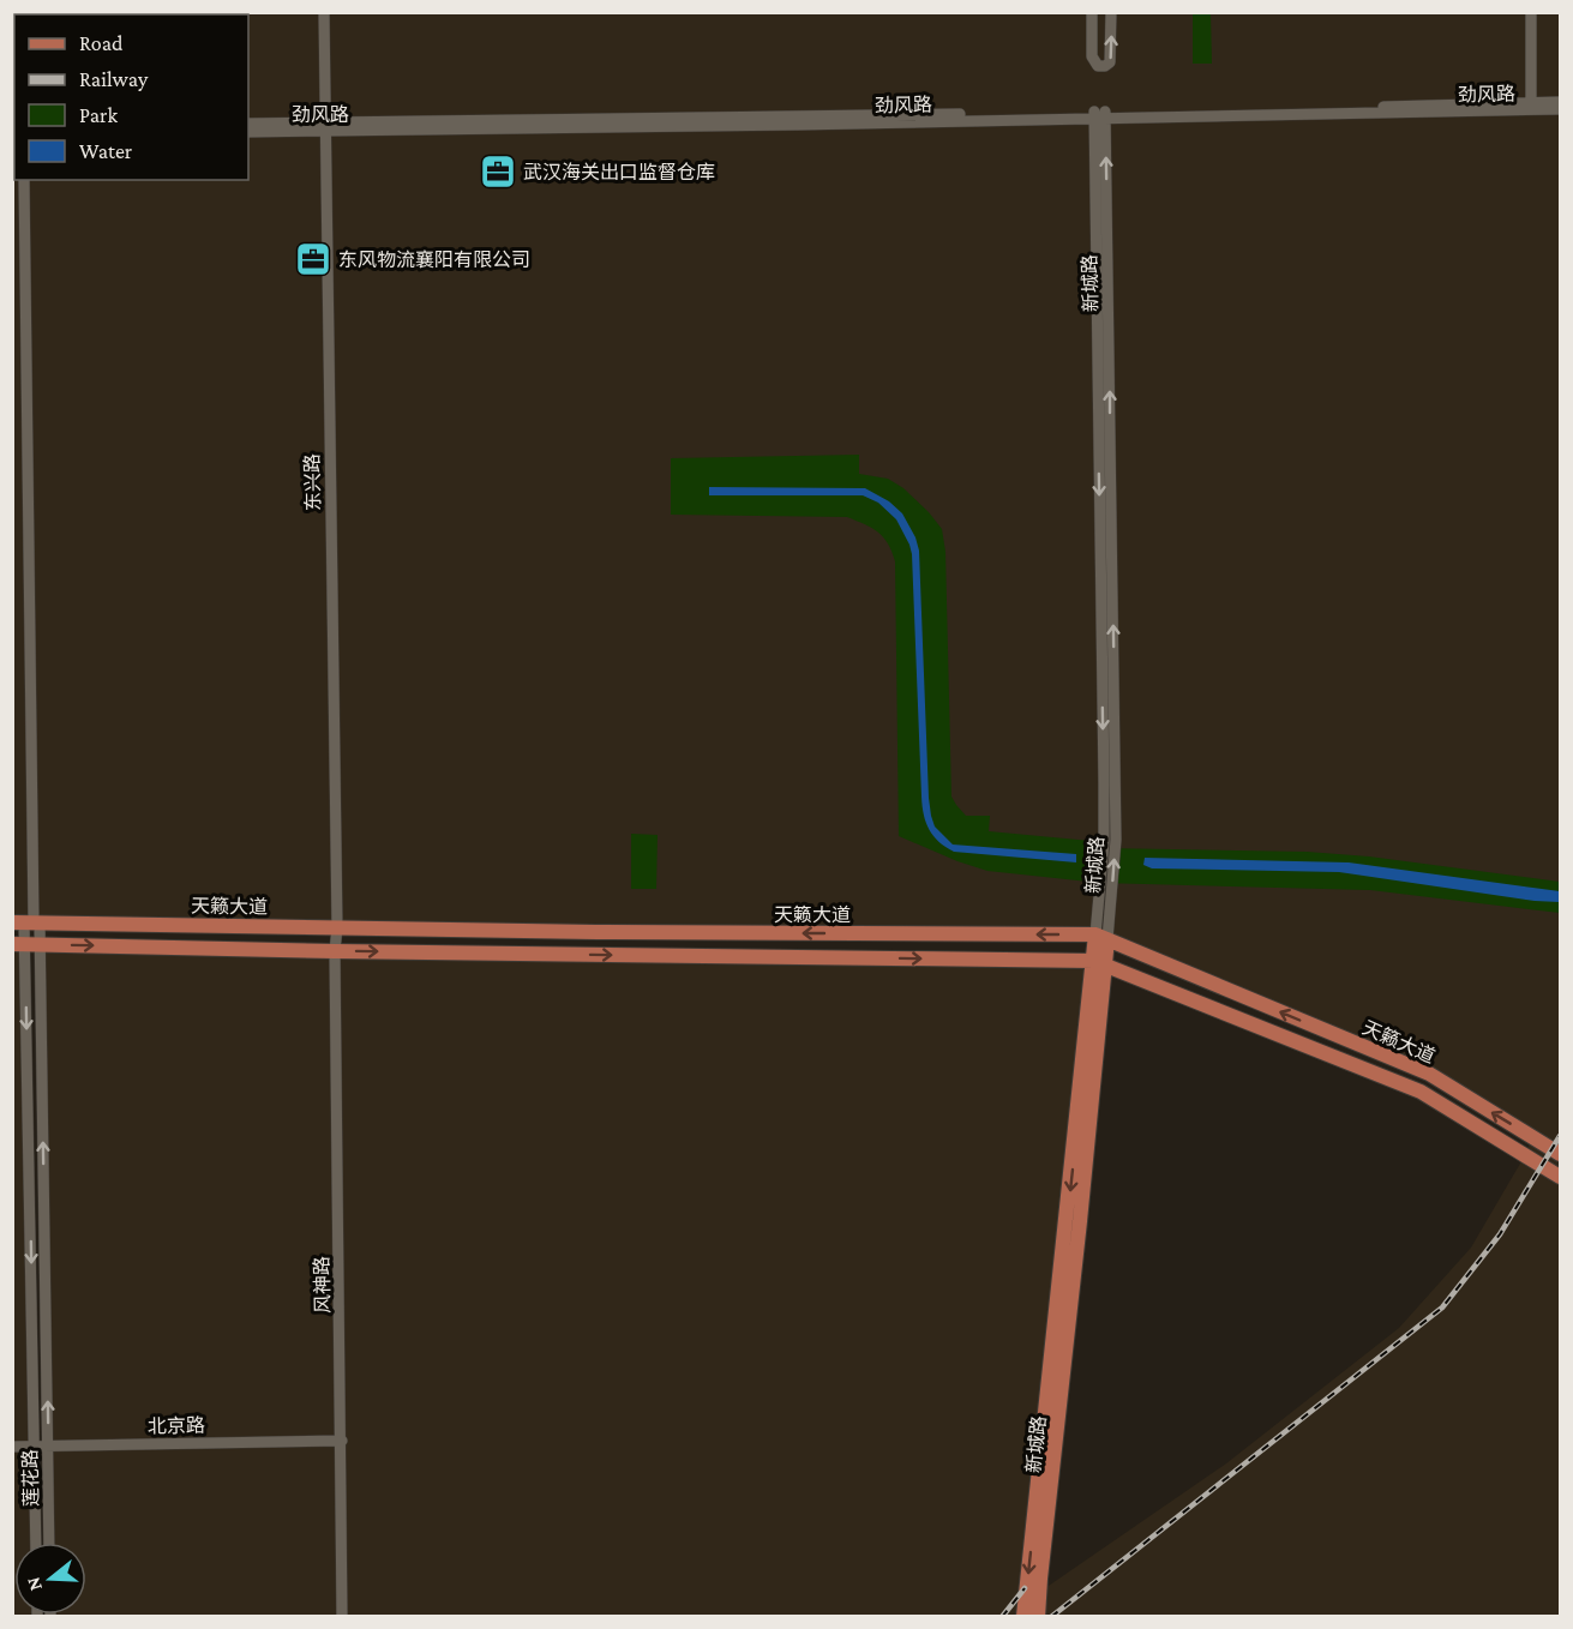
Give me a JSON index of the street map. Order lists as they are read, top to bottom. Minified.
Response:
{"streets":{"main road":["新城路","天籁大道"],"street":["劲风路","东兴路","风神路","北京路","莲花路"]},"crossings":[["劲风路","新城路"],["劲风路","东兴路"],["新城路","天籁大道"],["东兴路","天籁大道"],["东兴路","风神路"],["天籁大道","风神路"],["天籁大道","莲花路"],["风神路","北京路"],["北京路","莲花路"]],"places":{"office":["武汉海关出口监督仓库","东风物流襄阳有限公司"]},"legend":["Road","Railway","Park","Water"],"north":"left"}
